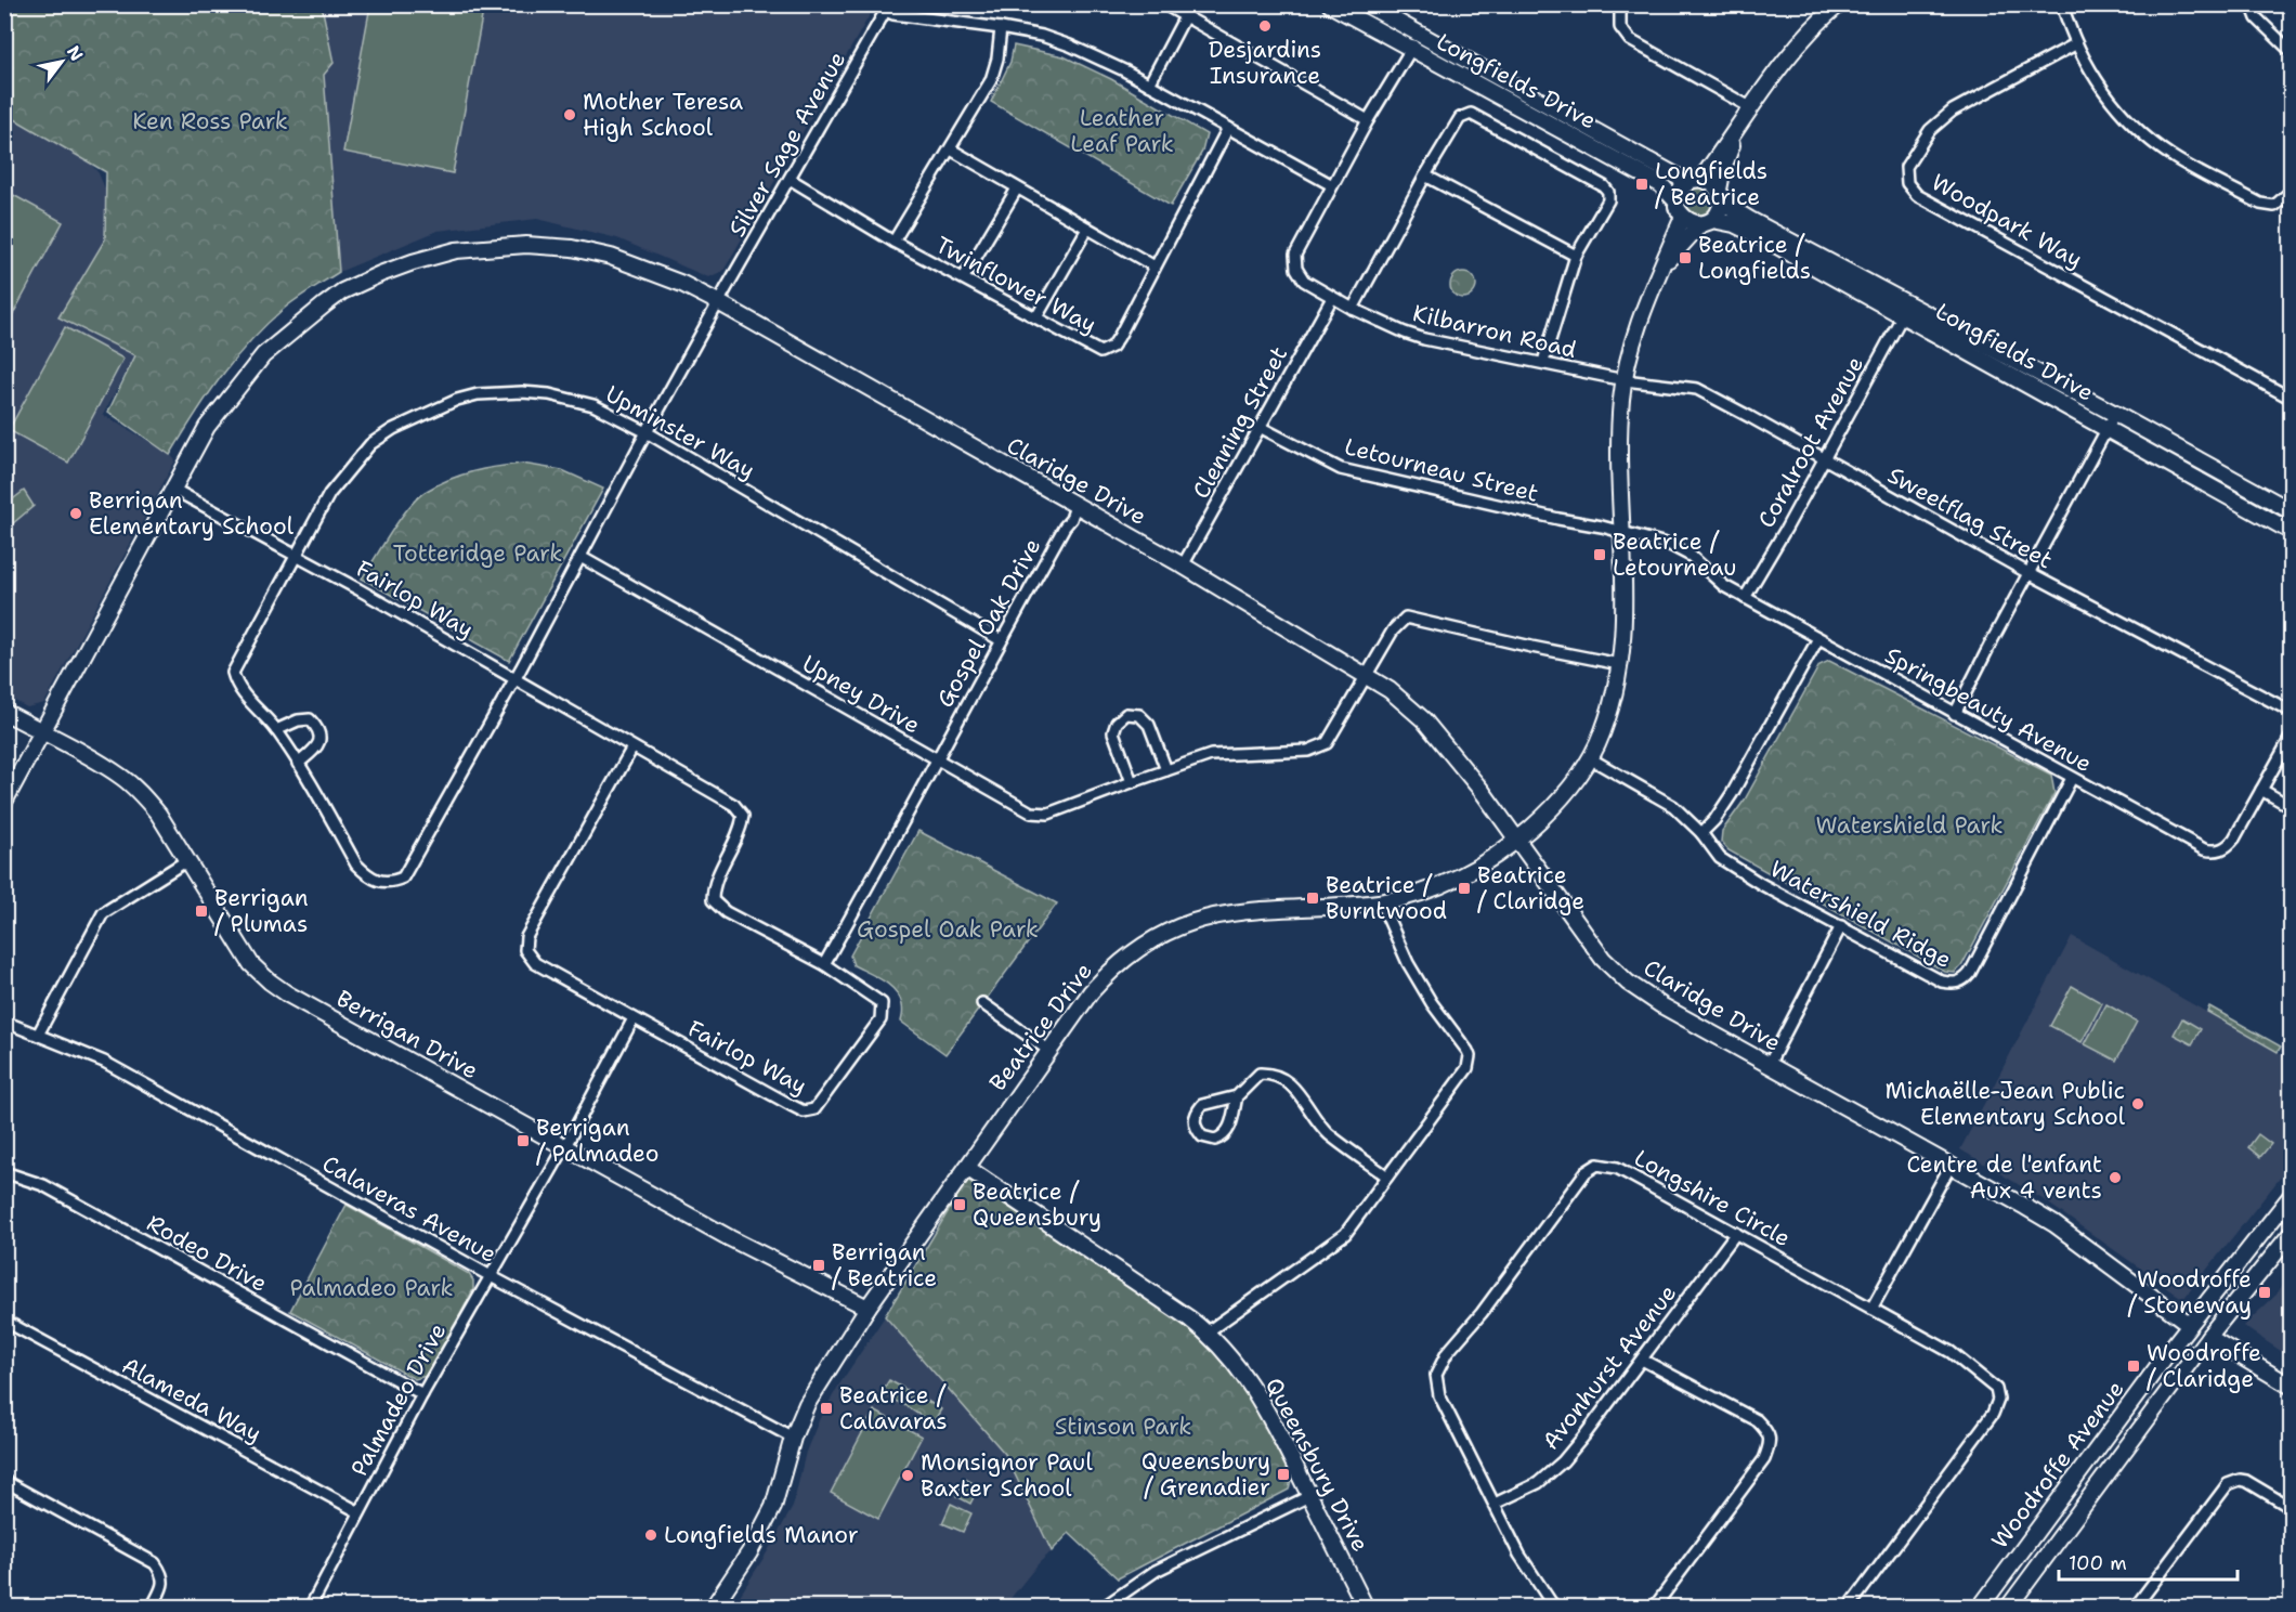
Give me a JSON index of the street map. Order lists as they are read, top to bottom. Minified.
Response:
{"streets":{"street":["Longfields Drive","Silver Sage Avenue","Woodpark Way","Twinflower Way","Kilbarron Road","Clenning Street","Upminster Way","Coralroot Avenue","Letourneau Street","Claridge Drive","Sweetflag Street","Fairlop Way","Gospel Oak Drive","Upney Drive","Springbeauty Avenue","Watershield Ridge","Beatrice Drive","Berrigan Drive","Longshire Circle","Calaveras Avenue","Rodeo Drive","Avonhurst Avenue","Alameda Way","Palmadeo Drive","Queensbury Drive","Woodroffe Avenue"]},"crossings":[["Longfields Drive","Coralroot Avenue"],["Longfields Drive","Beatrice Drive"],["Silver Sage Avenue","Twinflower Way"],["Silver Sage Avenue","Upminster Way"],["Silver Sage Avenue","Claridge Drive"],["Silver Sage Avenue","Fairlop Way"],["Silver Sage Avenue","Upney Drive"],["Kilbarron Road","Clenning Street"],["Kilbarron Road","Sweetflag Street"],["Kilbarron Road","Beatrice Drive"],["Clenning Street","Letourneau Street"],["Clenning Street","Claridge Drive"],["Upminster Way","Fairlop Way"],["Upminster Way","Gospel Oak Drive"],["Coralroot Avenue","Sweetflag Street"],["Coralroot Avenue","Springbeauty Avenue"],["Letourneau Street","Springbeauty Avenue"],["Letourneau Street","Beatrice Drive"],["Claridge Drive","Fairlop Way"],["Claridge Drive","Gospel Oak Drive"],["Claridge Drive","Upney Drive"],["Claridge Drive","Beatrice Drive"],["Claridge Drive","Berrigan Drive"],["Claridge Drive","Woodroffe Avenue"],["Sweetflag Street","Beatrice Drive"],["Fairlop Way","Gospel Oak Drive"],["Fairlop Way","Palmadeo Drive"],["Gospel Oak Drive","Upney Drive"],["Upney Drive","Beatrice Drive"],["Springbeauty Avenue","Watershield Ridge"],["Springbeauty Avenue","Beatrice Drive"],["Watershield Ridge","Beatrice Drive"],["Beatrice Drive","Berrigan Drive"],["Beatrice Drive","Calaveras Avenue"],["Beatrice Drive","Queensbury Drive"],["Berrigan Drive","Palmadeo Drive"],["Longshire Circle","Avonhurst Avenue"],["Calaveras Avenue","Palmadeo Drive"],["Rodeo Drive","Palmadeo Drive"],["Alameda Way","Palmadeo Drive"]],"parks":["Leather Leaf Park","Ken Ross Park","Totteridge Park","Watershield Park","Gospel Oak Park","Palmadeo Park","Stinson Park"],"places":{"other":["Desjardins Insurance","Mother Teresa High School","Berrigan Elementary School","Michaëlle-Jean Public Elementary School","Centre de l'enfant Aux 4 vents","Monsignor Paul Baxter School","Longfields Manor"],"transit":["Longfields / Beatrice","Beatrice / Longfields","Beatrice / Letourneau","Beatrice / Claridge","Beatrice / Burntwood","Berrigan / Plumas","Berrigan / Palmadeo","Beatrice / Queensbury","Berrigan / Beatrice","Woodroffe / Stoneway","Woodroffe / Claridge","Beatrice / Calavaras","Queensbury / Grenadier"]},"scale_bar":"100 m","north":"top right"}
